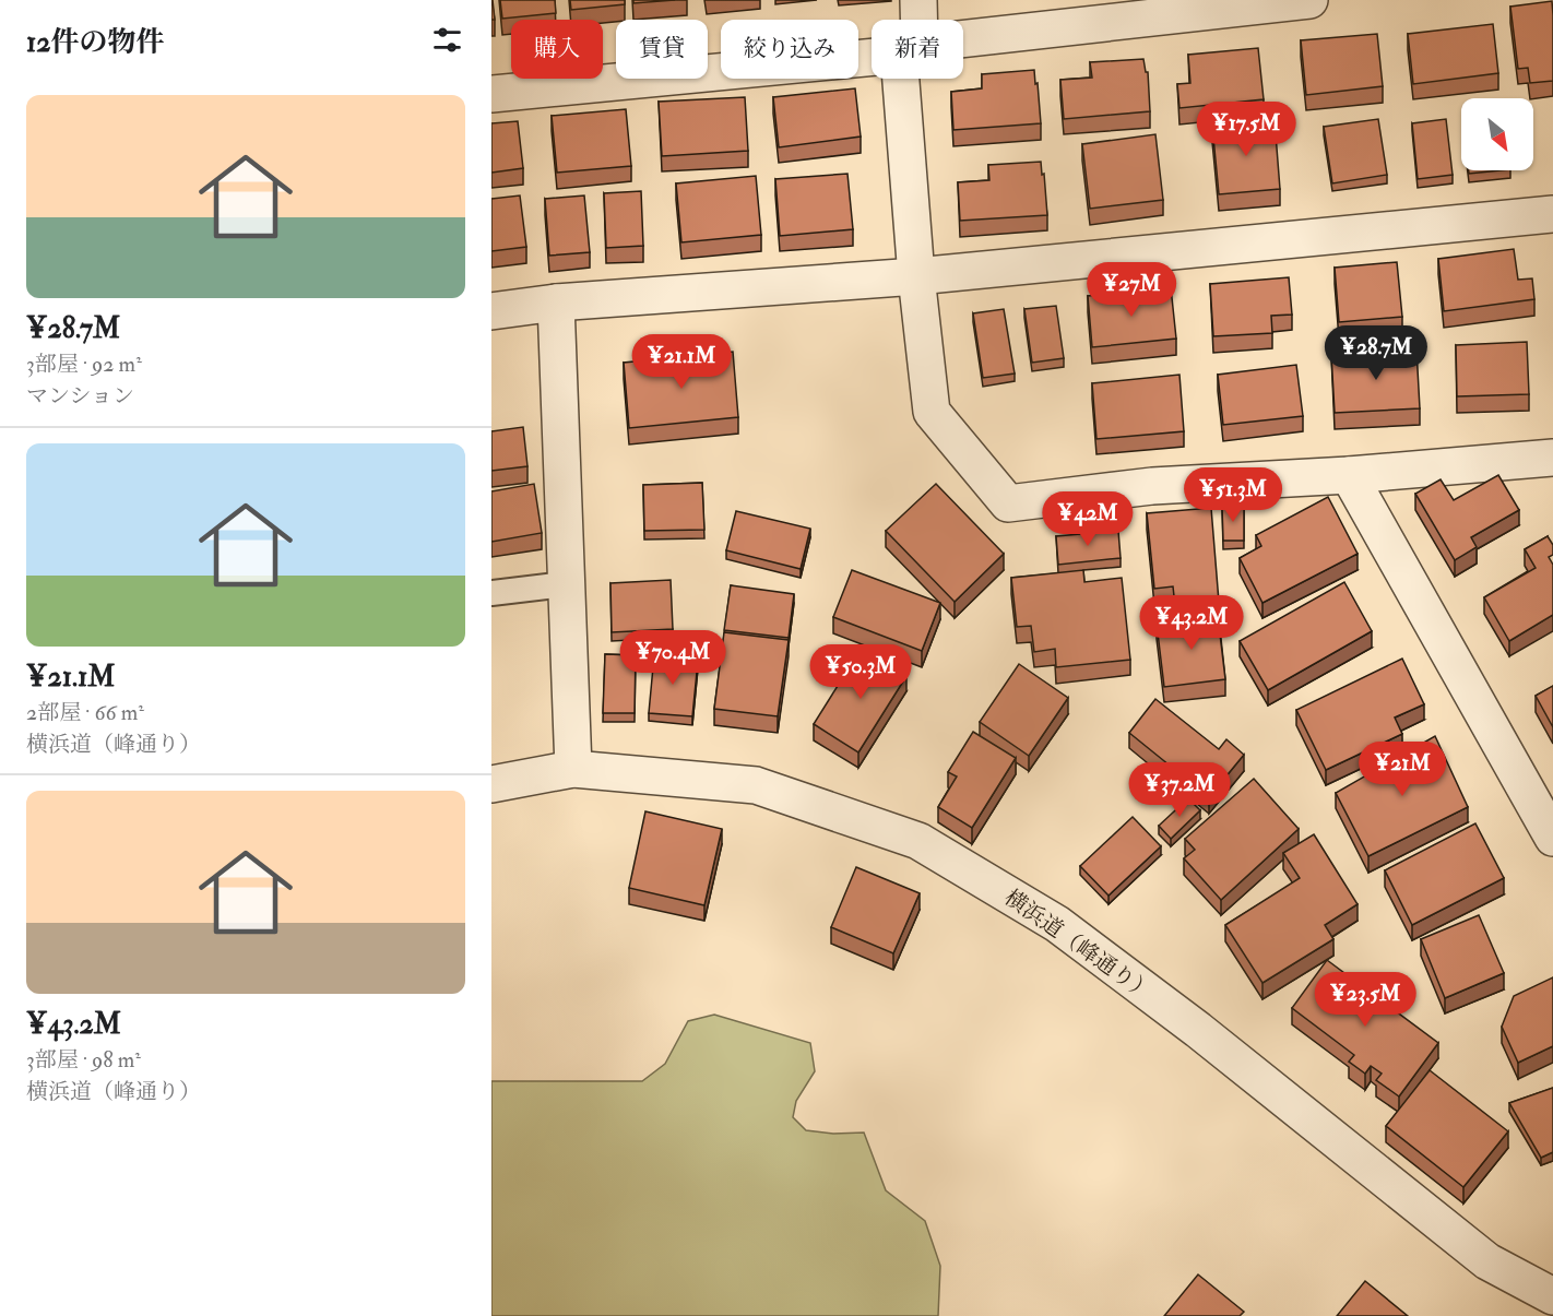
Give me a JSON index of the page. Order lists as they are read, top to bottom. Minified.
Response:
{"streets":{"street":["横浜道（峰通り）"]},"north":"bottom right","page":{"heading":"12件の物件","chip":["購入","賃貸","絞り込み","新着"],"list":[{"name":"¥28.7M","note":"3部屋 · 92 m² · マンション"},{"name":"¥21.1M","note":"2部屋 · 66 m² · 横浜道（峰通り）"},{"name":"¥43.2M","note":"3部屋 · 98 m² · 横浜道（峰通り）"}],"price":["¥17.5M","¥27M","¥28.7M","¥21.1M","¥51.3M","¥42M","¥43.2M","¥70.4M","¥50.3M","¥21M","¥37.2M","¥23.5M"]}}
